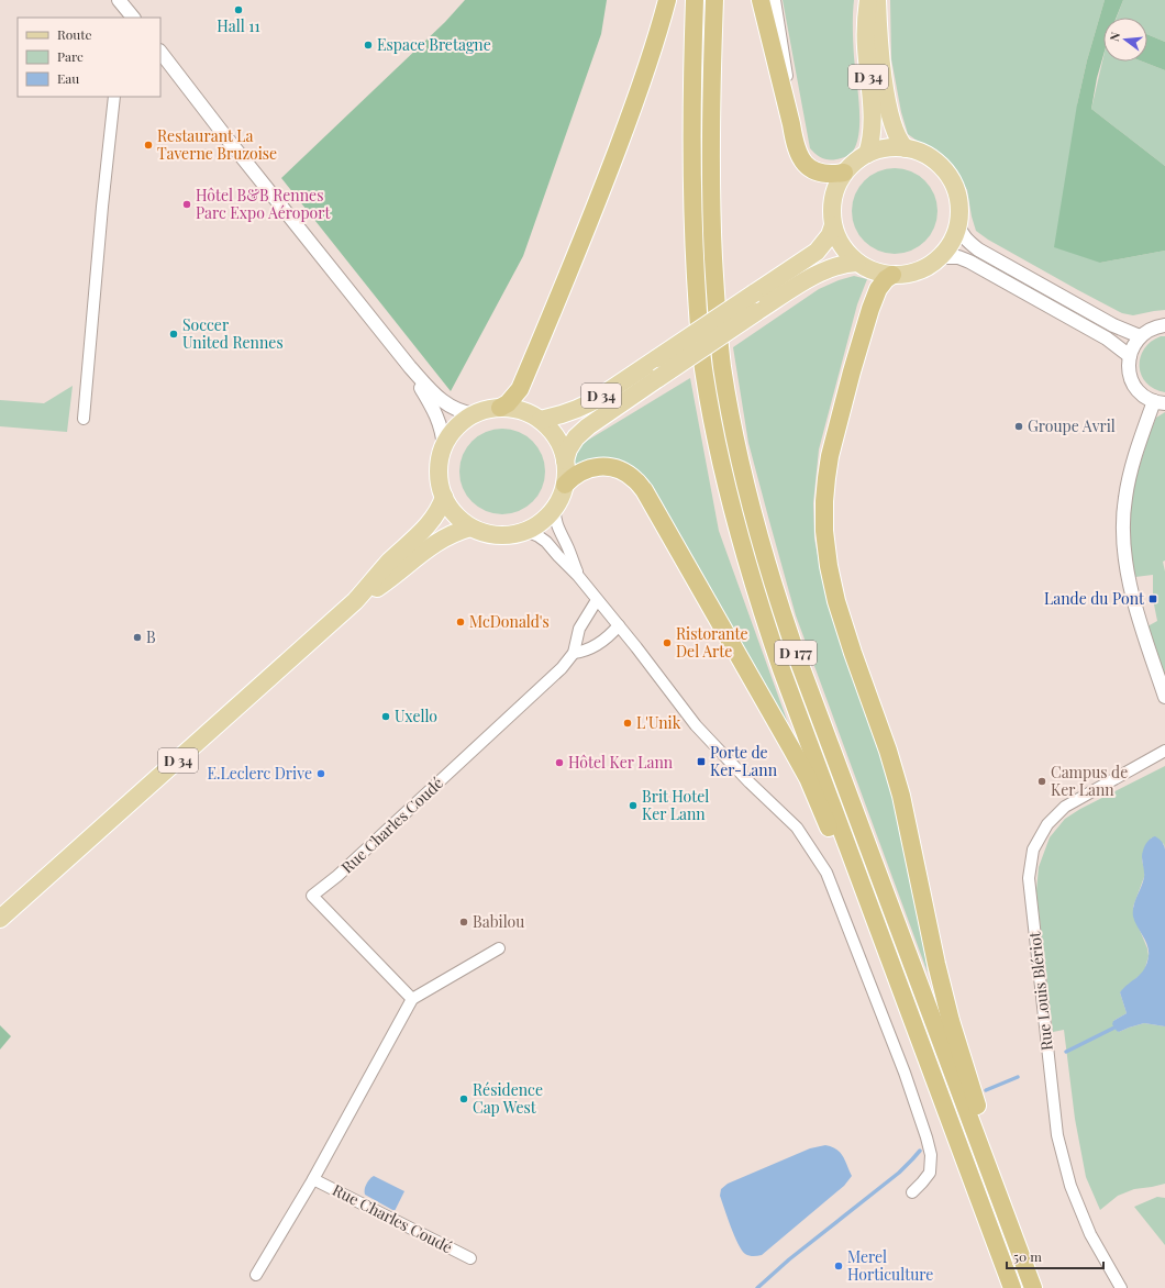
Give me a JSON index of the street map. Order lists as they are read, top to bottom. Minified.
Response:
{"streets":{"highway":["D 177"],"main road":["D 34"],"street":["Rue Charles Coudé","Rue Louis Blériot"]},"places":{"other":["Hall 11","Espace Bretagne","Restaurant La Taverne Bruzoise","Hôtel B&B Rennes Parc Expo Aéroport","Soccer United Rennes","Groupe Avril","McDonald's","B","Ristorante Del Arte","Uxello","L'Unik","Hôtel Ker Lann","E.Leclerc Drive","Campus de Ker Lann","Brit Hotel Ker Lann","Babilou","Résidence Cap West","Merel Horticulture"],"transit":["Lande du Pont","Porte de Ker-Lann"]},"legend":["Route","Parc","Eau"],"scale_bar":"50 m","north":"left"}
